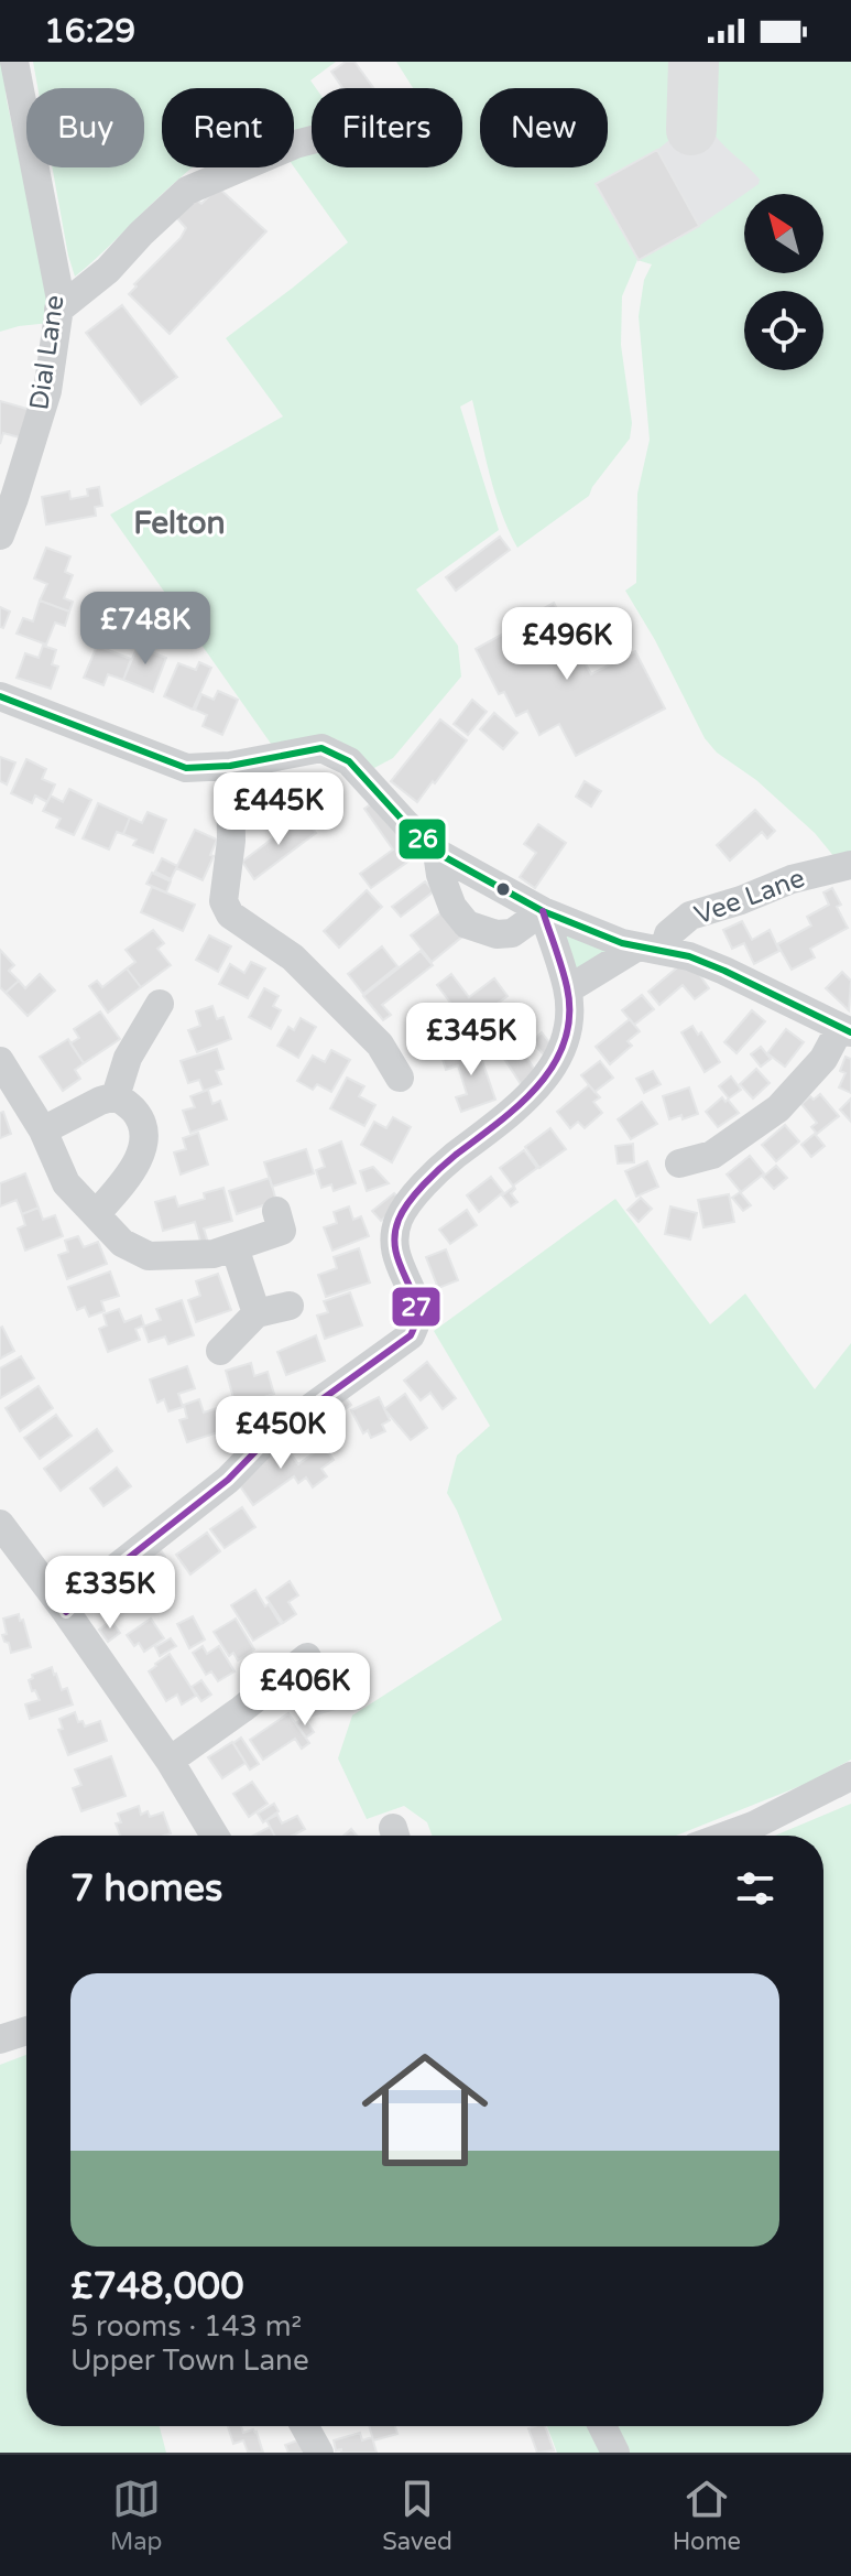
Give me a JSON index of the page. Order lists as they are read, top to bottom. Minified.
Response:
{"streets":{"street":["Dial Lane","Vee Lane"]},"districts":["Felton"],"lines":["transit line 26","transit line 27"],"north":"top left","page":{"status":"16:29","chip":["Buy","Rent","Filters","New"],"price":["£748K","£496K","£445K","£345K","£450K","£335K","£406K"],"heading":"7 homes","list":[{"name":"£748,000","note":"5 rooms · 143 m² · Upper Town Lane"}],"tabs":["Map","Saved","Home"]}}
